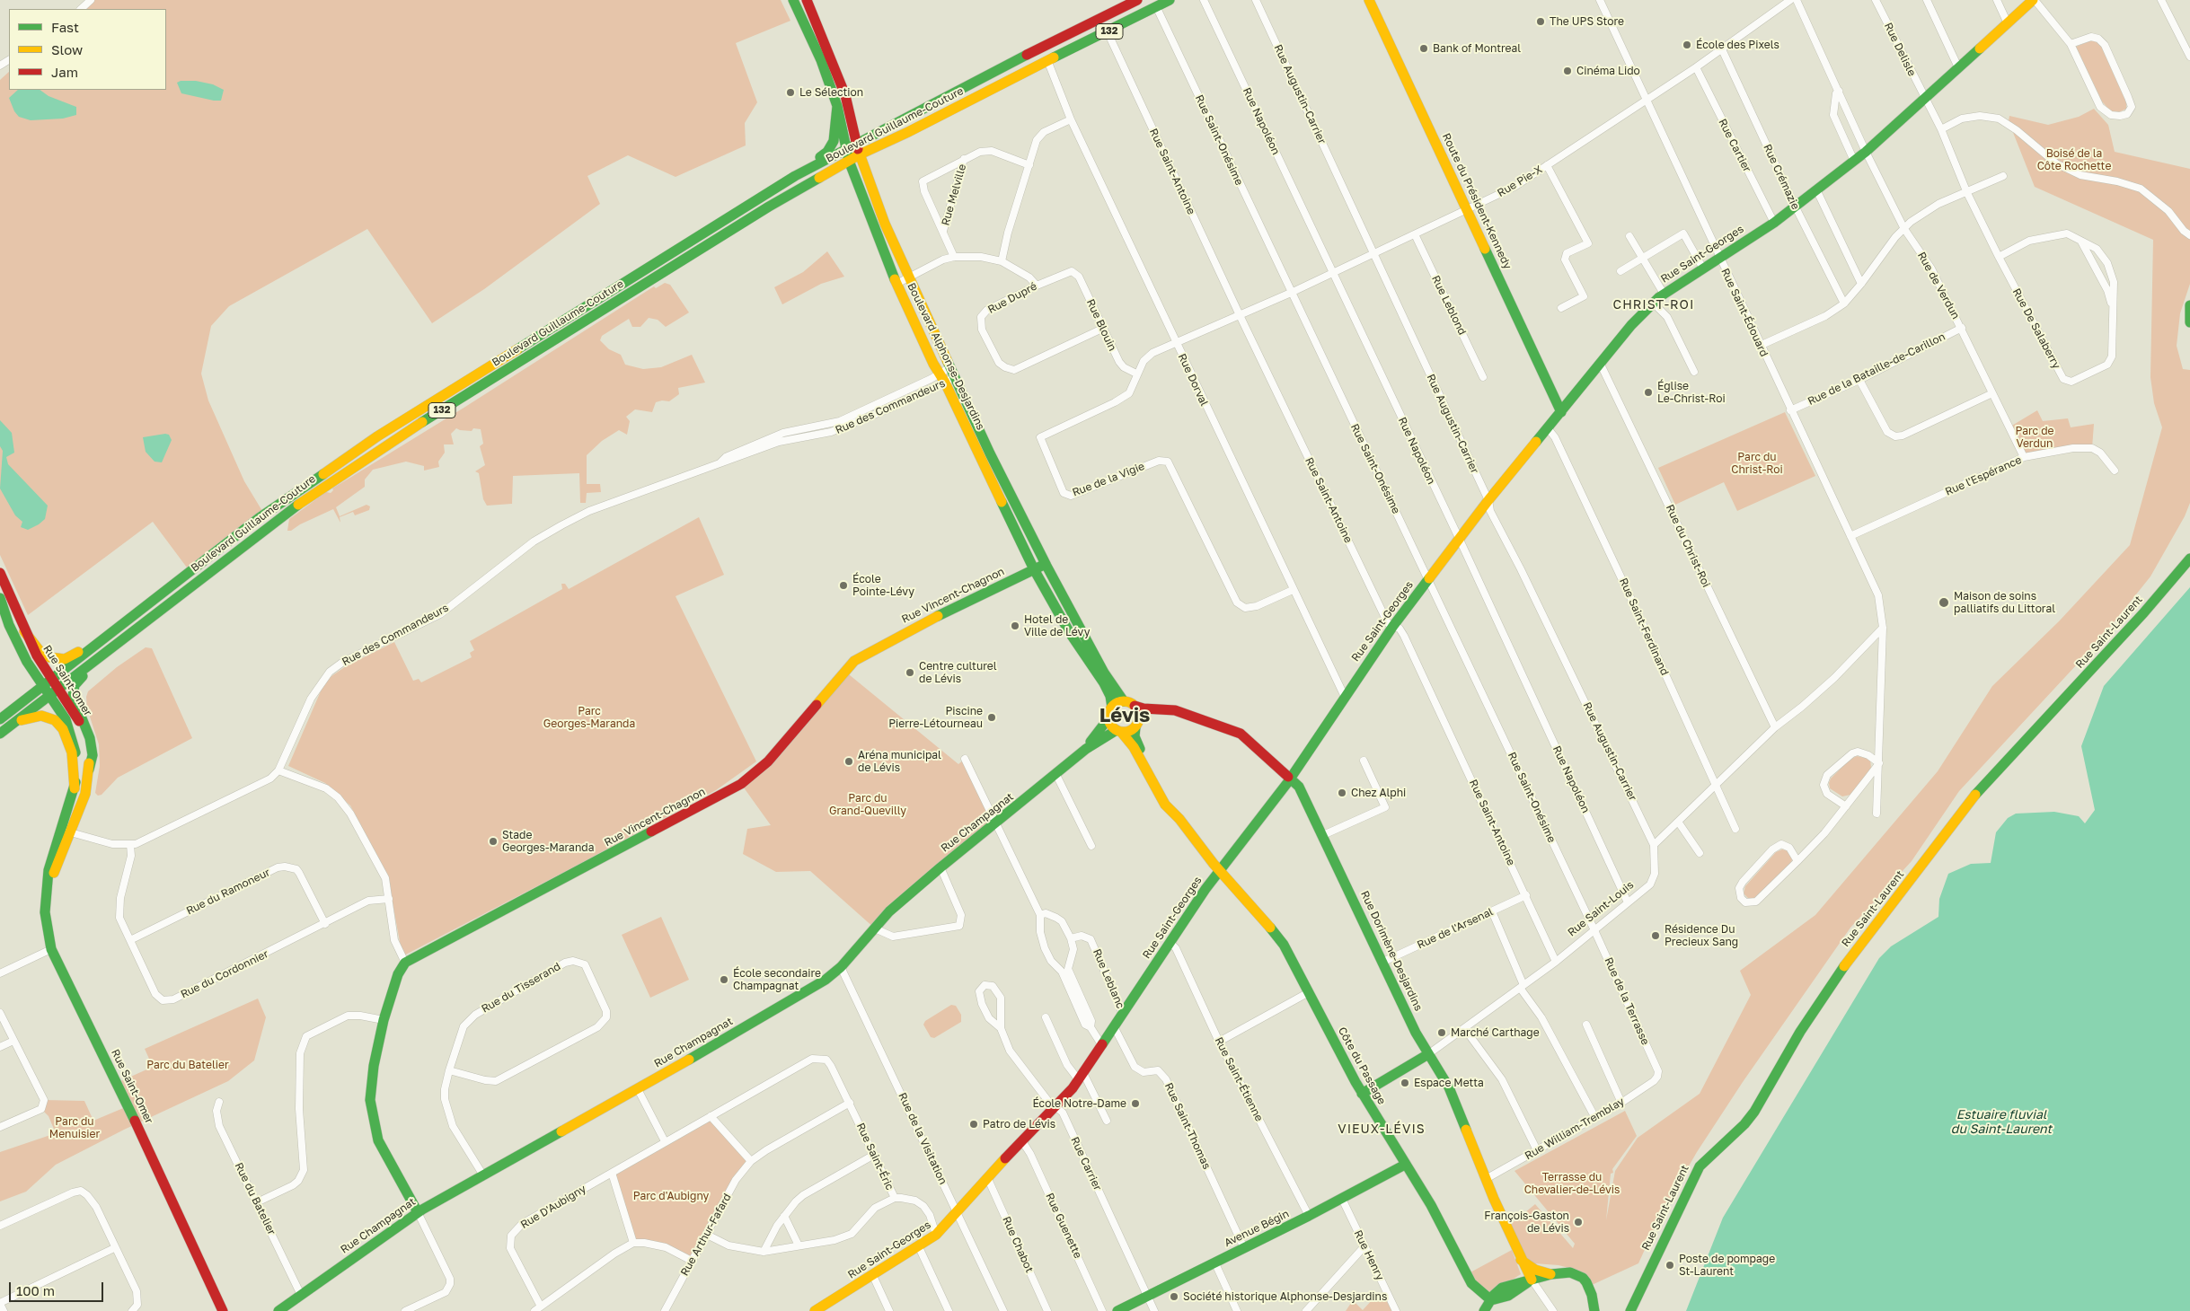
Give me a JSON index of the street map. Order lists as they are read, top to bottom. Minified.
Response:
{"streets":{"street":["132","Rue Delisle","Rue Augustin-Carrier","Rue Napoléon","Boulevard Guillaume-Couture","Rue Saint-Onésime","Rue Cartier","Rue Saint-Antoine","Rue Crémazie","Rue Pie-X","Rue Melville","Route du Président-Kennedy","Rue Saint-Georges","Rue de Verdun","Rue Dupré","Rue Leblond","Rue Saint-Édouard","Rue Blouin","Rue De Salaberry","Boulevard Alphonse-Desjardins","Rue de la Bataille-de-Carillon","Rue Dorval","Rue des Commandeurs","Rue l'Espérance","Rue de la Vigie","Rue du Christ-Roi","Rue Vincent-Chagnon","Rue Saint-Ferdinand","Rue Saint-Laurent","Rue Saint-Omer","Rue Champagnat","Rue du Ramoneur","Rue Saint-Louis","Rue de l'Arsenal","Rue Dorimène-Desjardins","Rue du Cordonnier","Rue Leblanc","Rue du Tisserand","Rue de la Terrasse","Côte du Passage","Rue Saint-Étienne","Rue Saint-Thomas","Rue William-Tremblay","Rue de la Visitation","Rue Saint-Éric","Rue Carrier","Rue du Batelier","Rue D'Aubigny","Rue Guenette","Avenue Bégin","Rue Arthur-Fafard","Rue Chabot","Rue Henry"]},"crossings":[["Rue Delisle","Rue Saint-Georges"],["Rue Delisle","Rue De Salaberry"],["Rue Augustin-Carrier","Rue Pie-X"],["Rue Augustin-Carrier","Rue Saint-Georges"],["Rue Augustin-Carrier","Rue Saint-Louis"],["Rue Napoléon","Rue Pie-X"],["Rue Napoléon","Rue Saint-Georges"],["Rue Napoléon","Rue Saint-Louis"],["Boulevard Guillaume-Couture","Rue Saint-Onésime"],["Boulevard Guillaume-Couture","Rue Saint-Antoine"],["Boulevard Guillaume-Couture","Boulevard Alphonse-Desjardins"],["Boulevard Guillaume-Couture","Rue Dorval"],["Boulevard Guillaume-Couture","Rue Saint-Omer"],["Rue Saint-Onésime","Rue Pie-X"],["Rue Saint-Onésime","Rue Saint-Georges"],["Rue Saint-Onésime","Rue Saint-Louis"],["Rue Saint-Onésime","Rue de la Terrasse"],["Rue Cartier","Rue Pie-X"],["Rue Cartier","Rue Saint-Georges"],["Rue Saint-Antoine","Rue Pie-X"],["Rue Saint-Antoine","Rue Saint-Georges"],["Rue Saint-Antoine","Rue Saint-Louis"],["Rue Saint-Antoine","Rue de l'Arsenal"],["Rue Crémazie","Rue Pie-X"],["Rue Crémazie","Rue Saint-Georges"],["Rue Pie-X","Route du Président-Kennedy"],["Rue Pie-X","Rue Leblond"],["Rue Pie-X","Rue Saint-Édouard"],["Rue Pie-X","Rue Dorval"],["Rue Pie-X","Rue de la Vigie"],["Route du Président-Kennedy","Rue Saint-Georges"],["Rue Saint-Georges","Rue de Verdun"],["Rue Saint-Georges","Rue Saint-Édouard"],["Rue Saint-Georges","Rue De Salaberry"],["Rue Saint-Georges","Rue Dorval"],["Rue Saint-Georges","Rue du Christ-Roi"],["Rue Saint-Georges","Rue Saint-Ferdinand"],["Rue Saint-Georges","Rue Dorimène-Desjardins"],["Rue Saint-Georges","Rue Leblanc"],["Rue Saint-Georges","Côte du Passage"],["Rue Saint-Georges","Rue Saint-Étienne"],["Rue Saint-Georges","Rue Saint-Thomas"],["Rue Saint-Georges","Rue de la Visitation"],["Rue Saint-Georges","Rue Saint-Éric"],["Rue Saint-Georges","Rue Carrier"],["Rue Saint-Georges","Rue Guenette"],["Rue Saint-Georges","Rue Chabot"],["Rue de Verdun","Rue de la Bataille-de-Carillon"],["Rue de Verdun","Rue l'Espérance"],["Rue Dupré","Rue Blouin"],["Rue Saint-Édouard","Rue de la Bataille-de-Carillon"],["Rue Saint-Édouard","Rue l'Espérance"],["Rue Blouin","Rue de la Vigie"],["Boulevard Alphonse-Desjardins","Rue des Commandeurs"],["Boulevard Alphonse-Desjardins","Rue Vincent-Chagnon"],["Boulevard Alphonse-Desjardins","Rue Champagnat"],["Boulevard Alphonse-Desjardins","Rue Dorimène-Desjardins"],["Rue Dorval","Rue de la Vigie"],["Rue Champagnat","Rue Dorimène-Desjardins"],["Rue Champagnat","Rue du Tisserand"],["Rue Champagnat","Rue de la Visitation"],["Rue Champagnat","Rue du Batelier"],["Rue du Ramoneur","Rue du Cordonnier"],["Rue Saint-Louis","Rue Dorimène-Desjardins"],["Rue Saint-Louis","Rue de la Terrasse"],["Rue Saint-Louis","Côte du Passage"],["Rue de l'Arsenal","Rue Dorimène-Desjardins"],["Rue Dorimène-Desjardins","Rue William-Tremblay"],["Rue de la Terrasse","Rue William-Tremblay"],["Côte du Passage","Avenue Bégin"],["Rue Saint-Étienne","Avenue Bégin"],["Rue Saint-Thomas","Avenue Bégin"],["Rue Saint-Éric","Rue D'Aubigny"],["Rue Saint-Éric","Rue Arthur-Fafard"],["Rue Carrier","Avenue Bégin"],["Avenue Bégin","Rue Henry"]],"districts":["CHRIST-ROI","Lévis","VIEUX-LÉVIS"],"water":["Estuaire fluvial du Saint-Laurent"],"parks":["Boisé de la Côte Rochette","Parc de Verdun","Parc du Christ-Roi","Parc Georges-Maranda","Parc du Grand-Quevilly","Parc du Batelier","Parc du Menuisier","Terrasse du Chevalier-de-Lévis","Parc d'Aubigny"],"places":["The UPS Store","École des Pixels","Bank of Montreal","Cinéma Lido","Le Sélection","Église Le-Christ-Roi","École Pointe-Lévy","Maison de soins palliatifs du Littoral","Hotel de Ville de Lévy","Centre culturel de Lévis","Piscine Pierre-Létourneau","Aréna municipal de Lévis","Chez Alphi","Stade Georges-Maranda","Résidence Du Precieux Sang","École secondaire Champagnat","Marché Carthage","Espace Metta","École Notre-Dame","Patro de Lévis","François-Gaston de Lévis","Poste de pompage St-Laurent","Société historique Alphonse-Desjardins"],"legend":["Fast","Slow","Jam"],"scale_bar":"100 m"}
